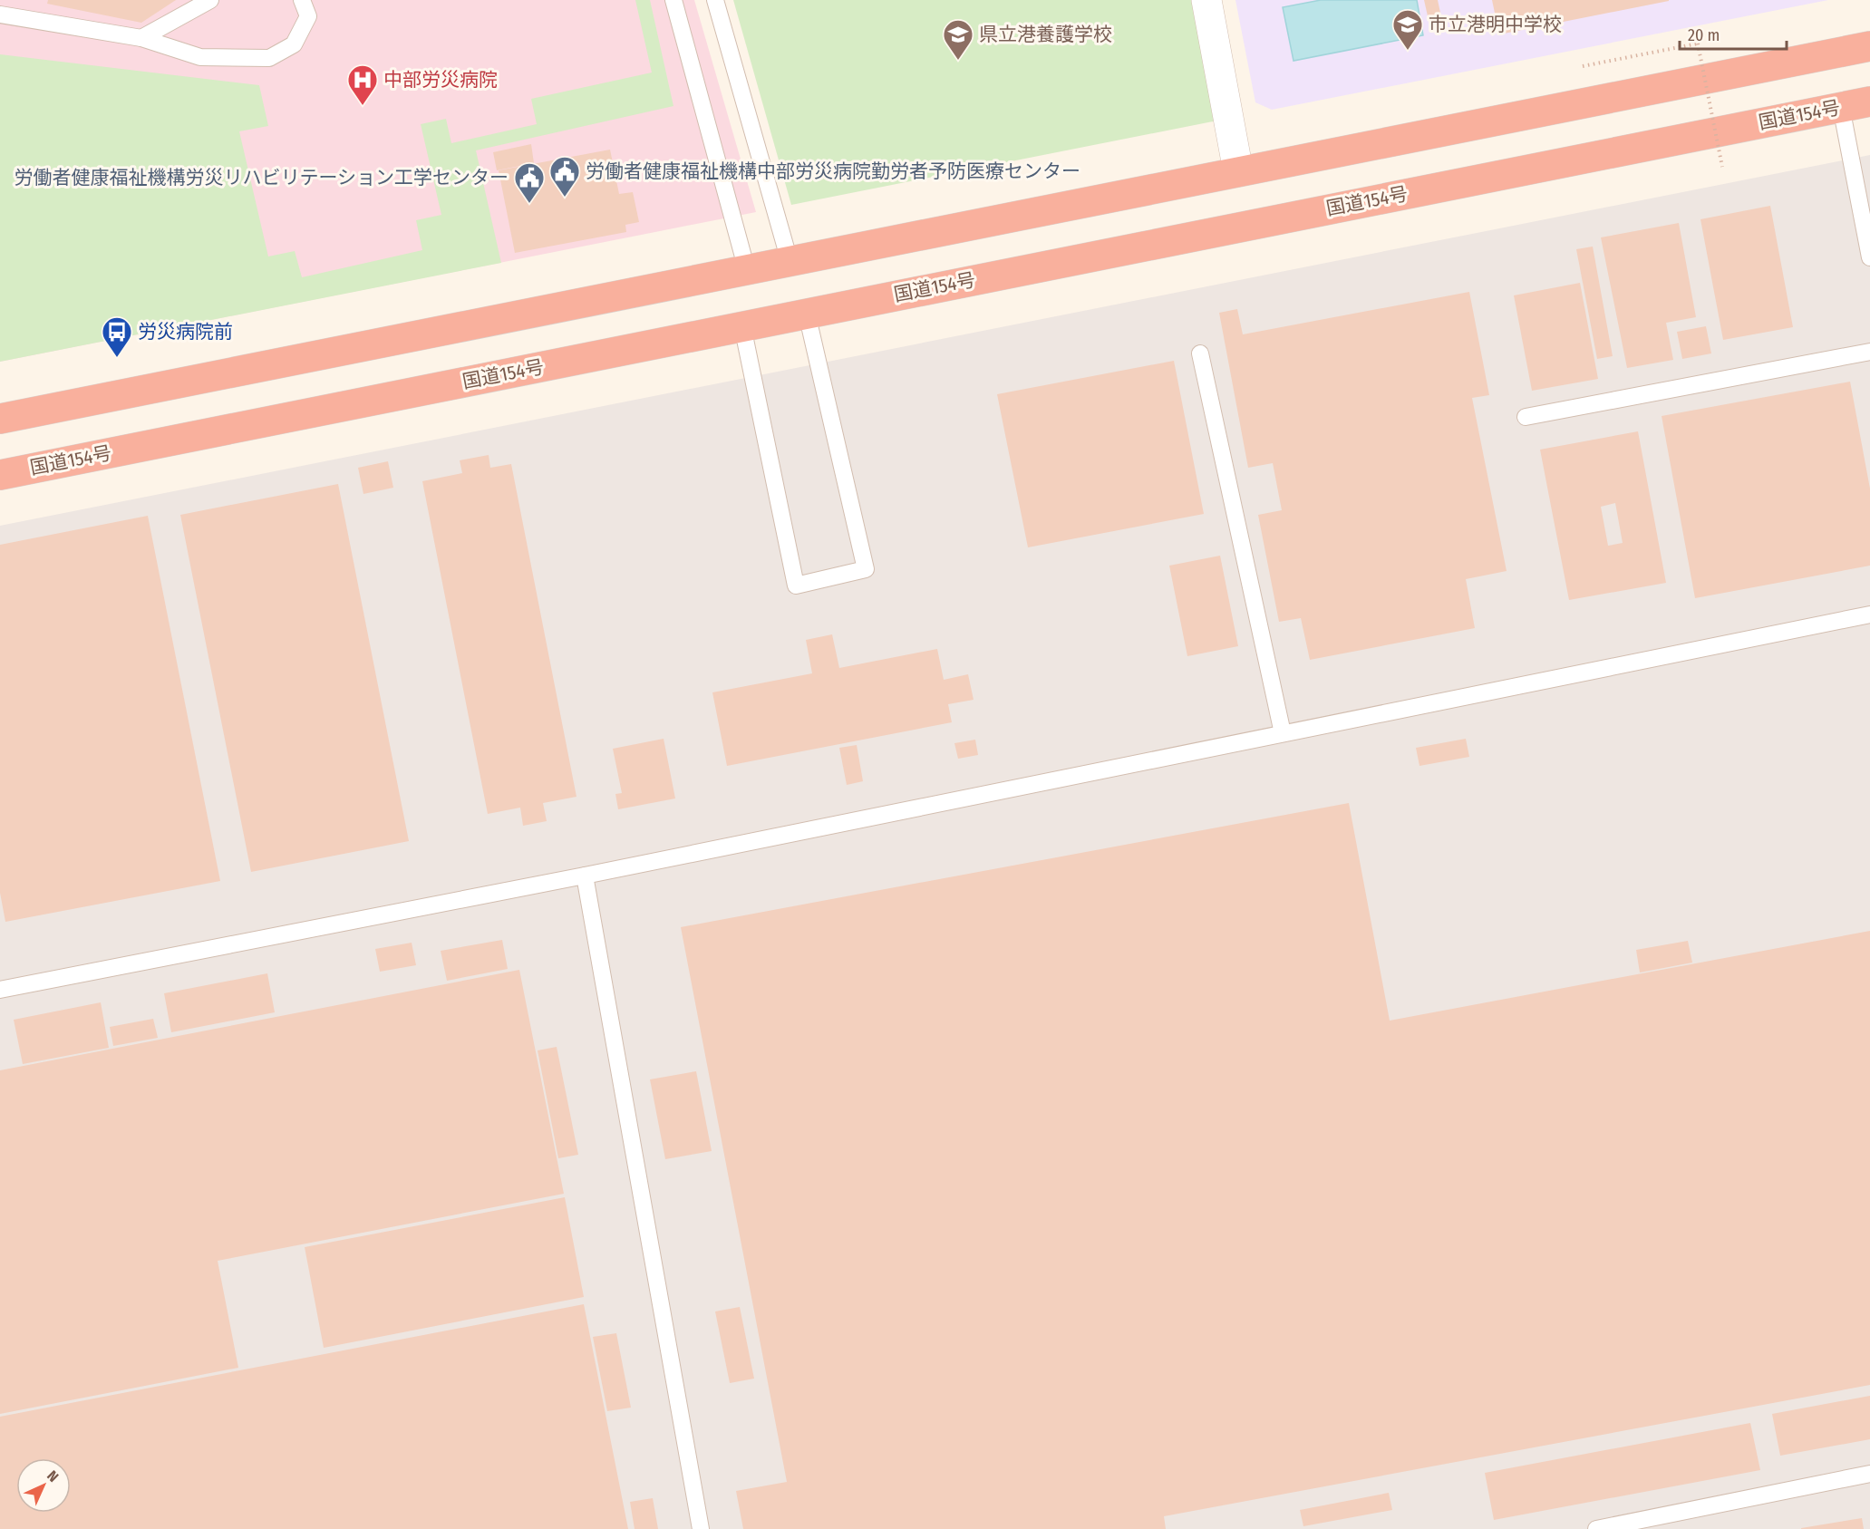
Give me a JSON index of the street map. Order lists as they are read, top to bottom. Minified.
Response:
{"streets":{"highway":["国道154号"]},"places":{"school or university":["市立港明中学校","県立港養護学校"],"hospital":["中部労災病院"],"public building":["労働者健康福祉機構中部労災病院勤労者予防医療センター","労働者健康福祉機構労災リハビリテーション工学センター"],"bus stop":["労災病院前"]},"scale_bar":"20 m","north":"top right"}
